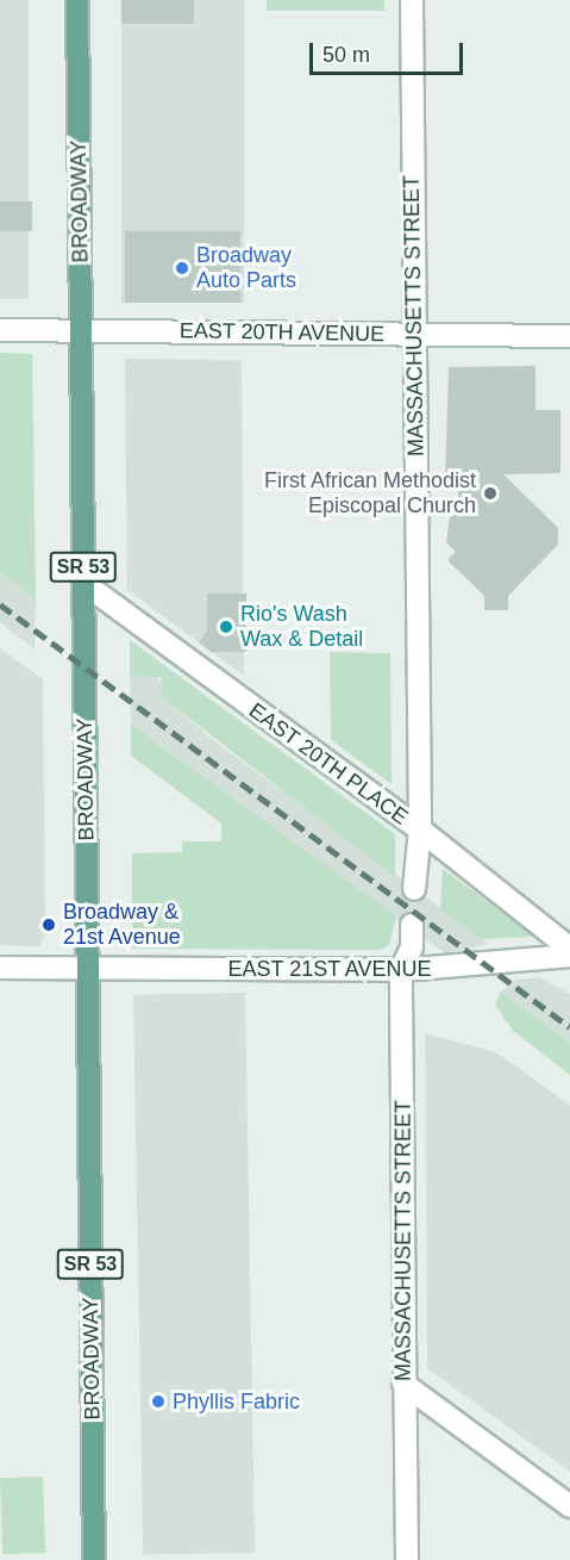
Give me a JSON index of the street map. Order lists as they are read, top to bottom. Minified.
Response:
{"streets":{"main road":["BROADWAY","SR 53"],"street":["MASSACHUSETTS STREET","EAST 20TH AVENUE","EAST 20TH PLACE","EAST 21ST AVENUE"]},"crossings":[["BROADWAY","EAST 20TH AVENUE"],["BROADWAY","EAST 20TH PLACE"],["BROADWAY","EAST 21ST AVENUE"],["MASSACHUSETTS STREET","EAST 20TH AVENUE"],["MASSACHUSETTS STREET","EAST 20TH PLACE"],["MASSACHUSETTS STREET","EAST 21ST AVENUE"]],"places":["Broadway Auto Parts","First African Methodist Episcopal Church","Rio's Wash Wax & Detail","Broadway & 21st Avenue","Phyllis Fabric"],"scale_bar":"50 m"}
